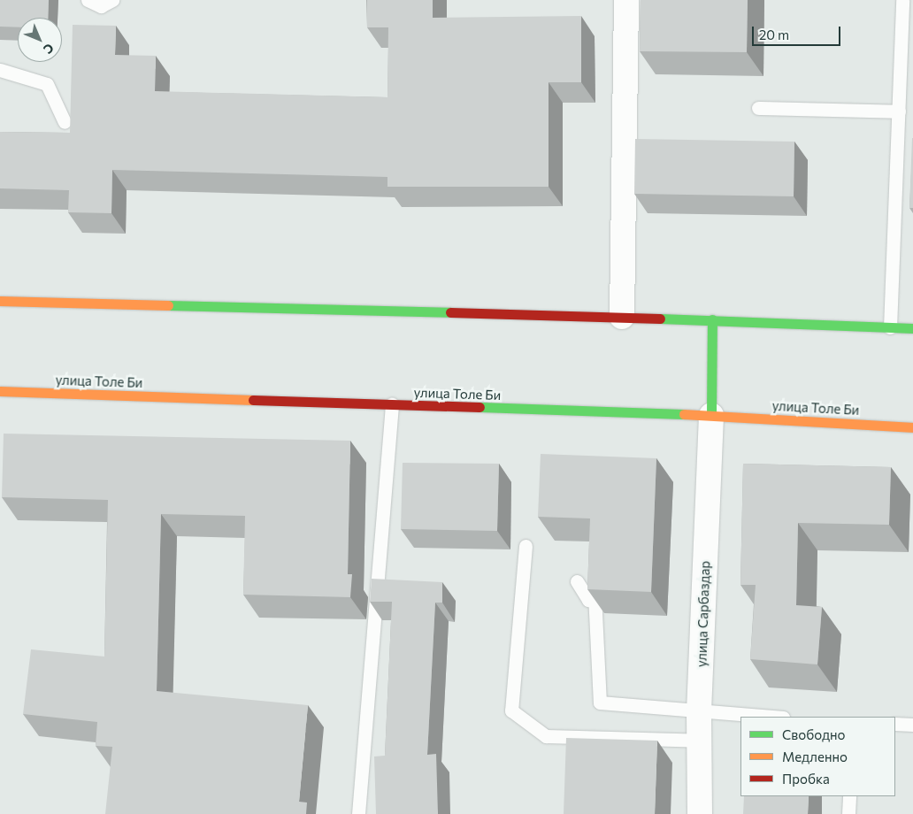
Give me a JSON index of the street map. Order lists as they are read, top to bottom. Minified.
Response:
{"streets":{"main road":["улица Толе Би"],"street":["улица Сарбаздар"]},"crossings":[["улица Толе Би","улица Сарбаздар"]],"legend":["Свободно","Медленно","Пробка"],"scale_bar":"20 m","north":"bottom right"}
